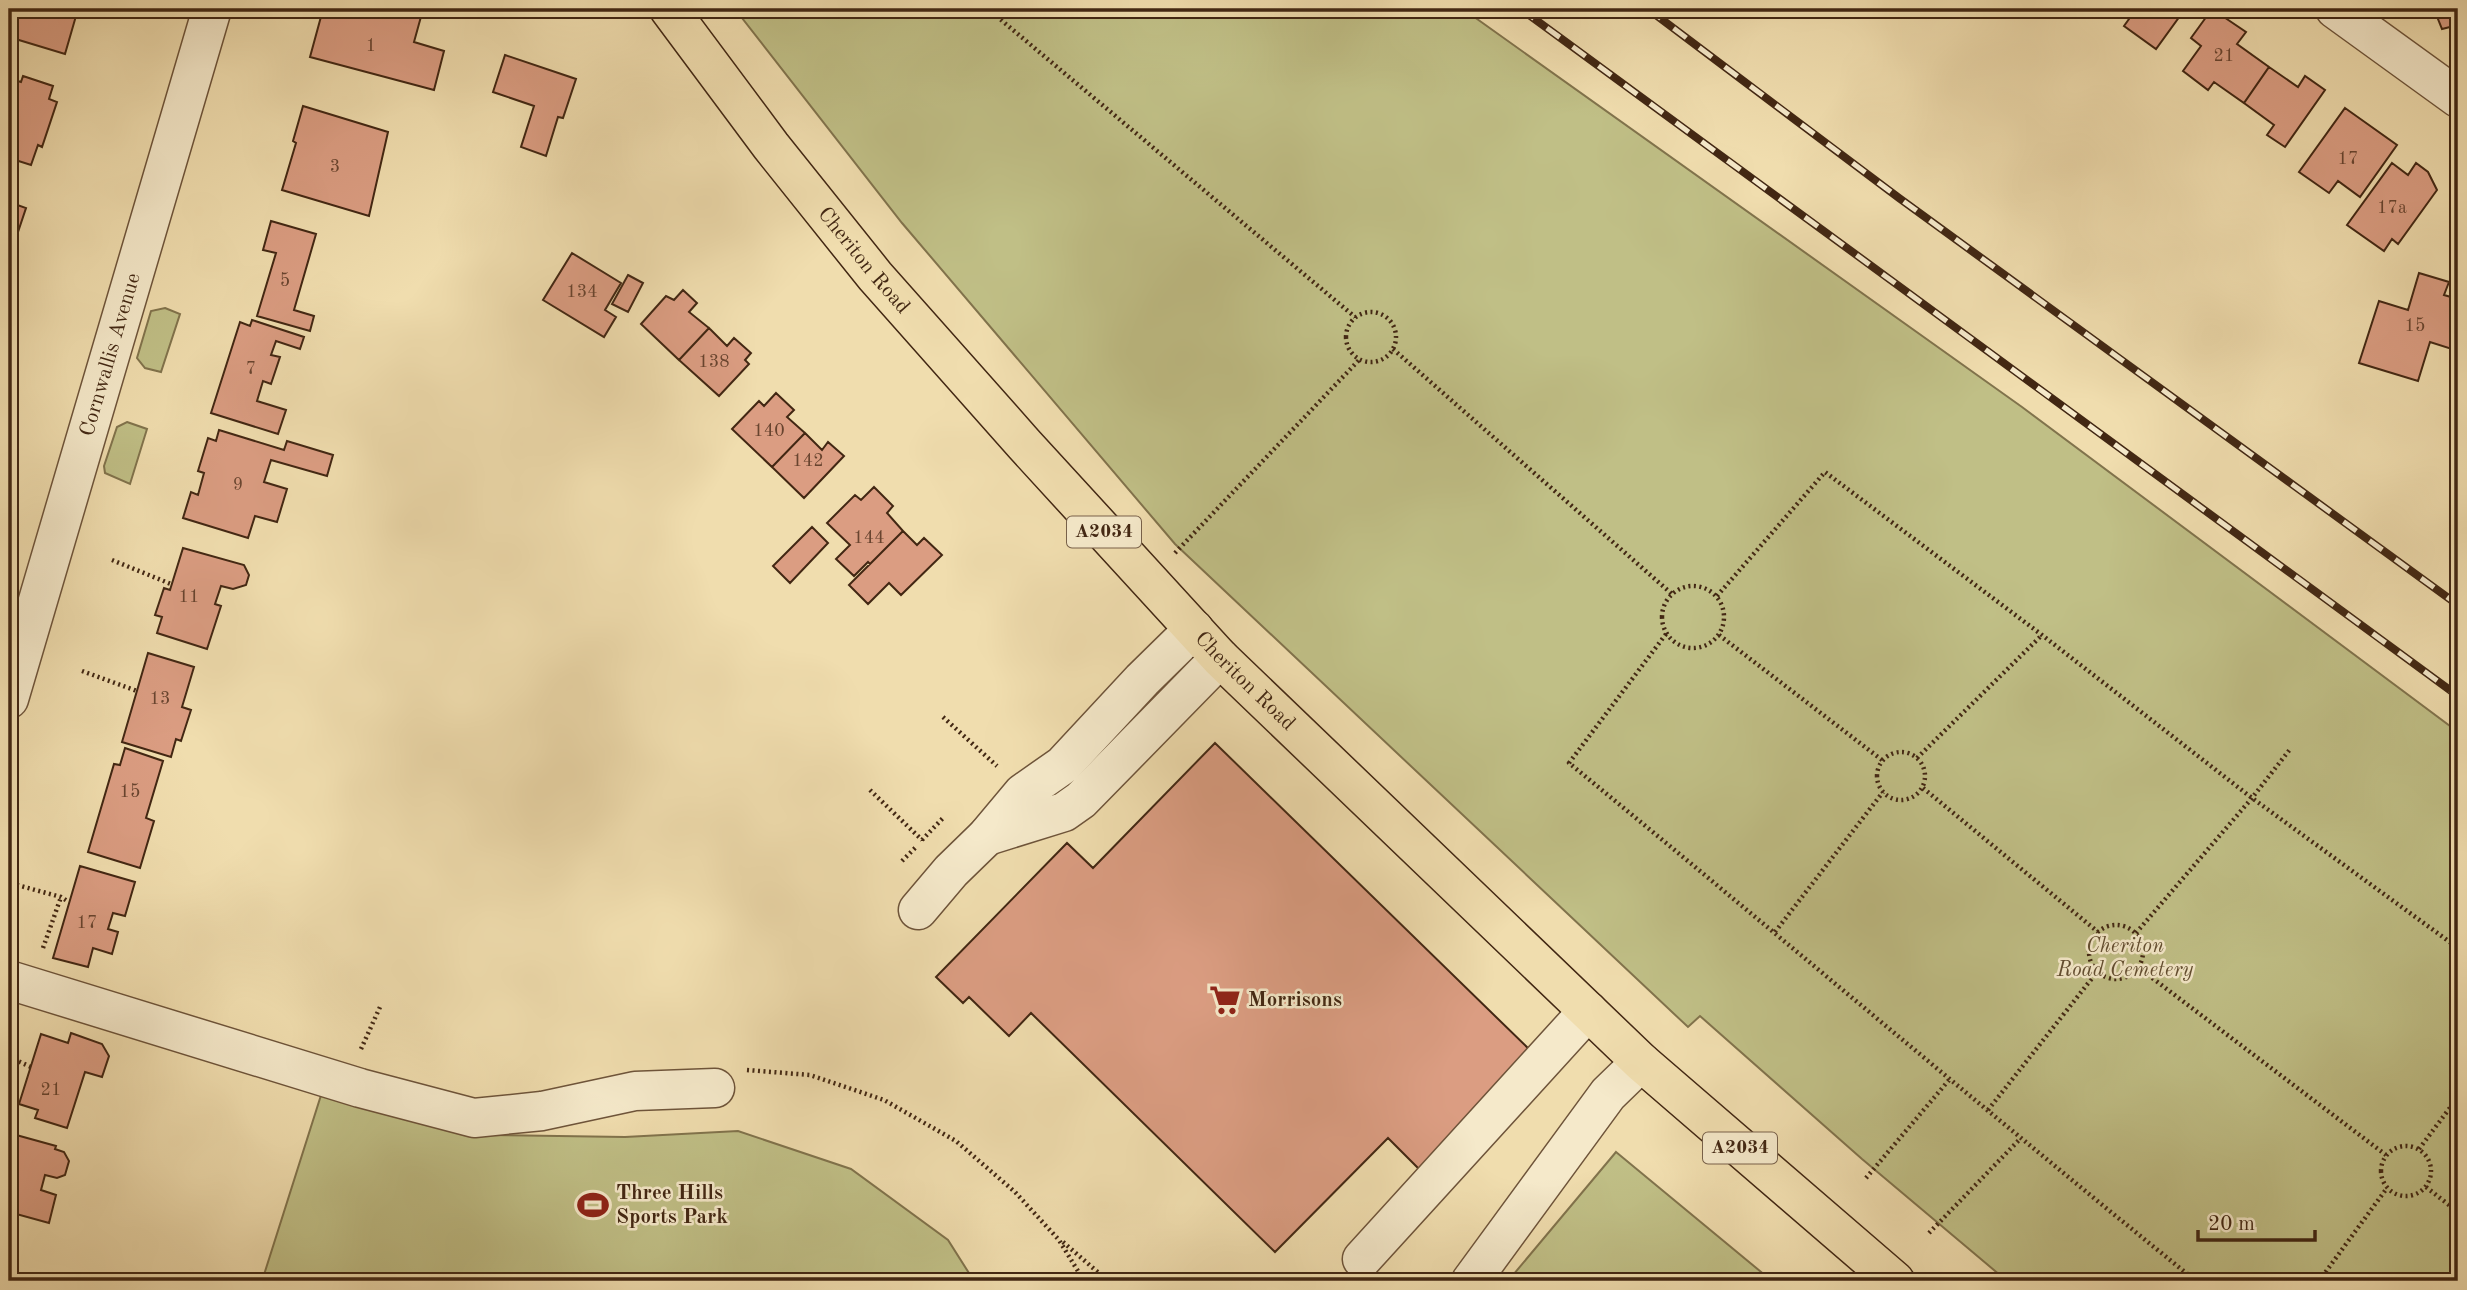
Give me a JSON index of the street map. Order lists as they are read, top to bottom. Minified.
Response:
{"streets":{"main road":["Cheriton Road","A2034"],"street":["Cornwallis Avenue"]},"parks":["Cheriton Road Cemetery"],"places":{"supermarket":["Morrisons"],"sports":["Three Hills Sports Park"]},"house_numbers":["1","21","17","3","17a","5","134","15","138","7","140","142","9","144","11","13","15","17","21"],"scale_bar":"20 m"}
